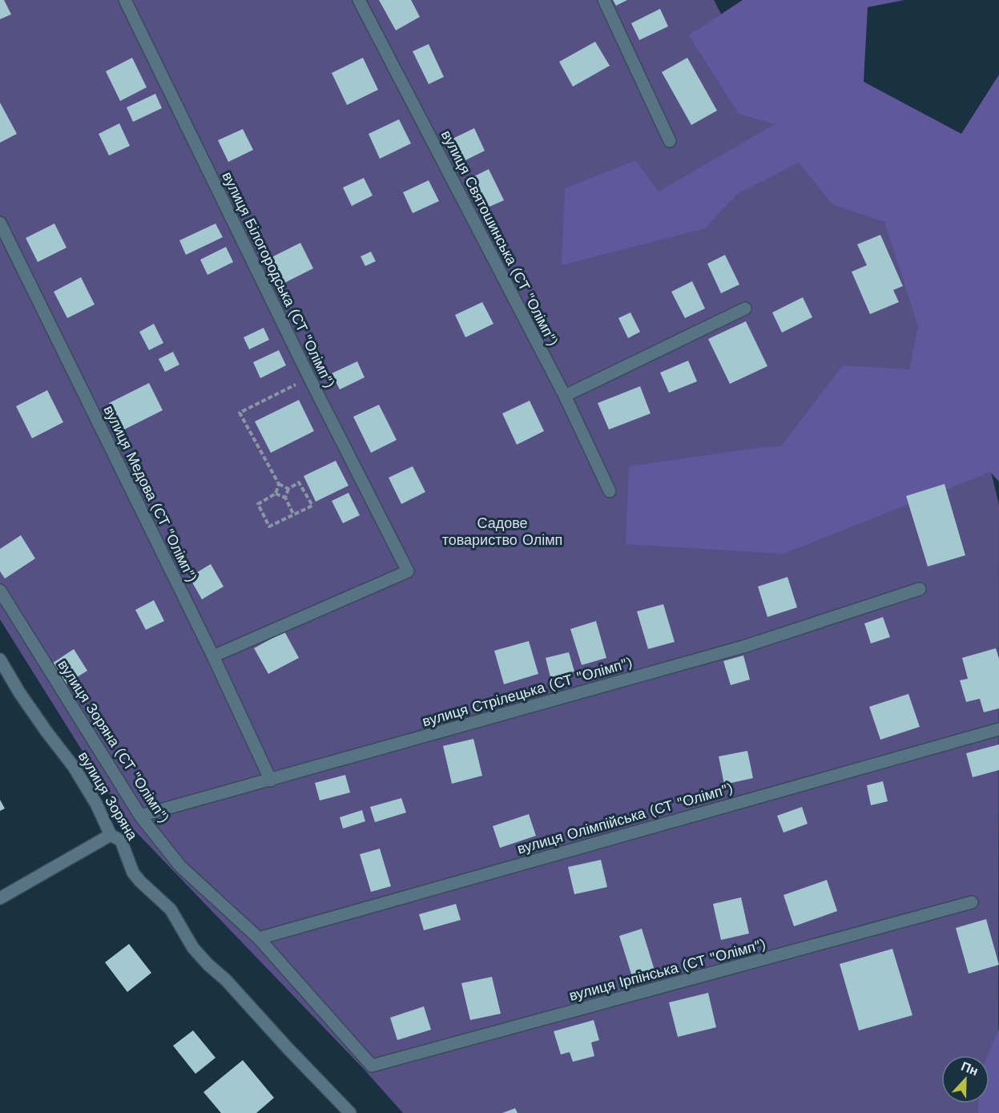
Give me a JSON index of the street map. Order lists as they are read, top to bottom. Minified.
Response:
{"streets":{"street":["вулиця Святошинська (СТ \"Олімп\")","вулиця Білогородська (СТ \"Олімп\")","вулиця Медова (СТ \"Олімп\")","вулиця Стрілецька (СТ \"Олімп\")","вулиця Зоряна (СТ \"Олімп\")","вулиця Зоряна","вулиця Олімпійська (СТ \"Олімп\")","вулиця Ірпінська (СТ \"Олімп\")"]},"crossings":[["вулиця Білогородська (СТ \"Олімп\")","вулиця Медова (СТ \"Олімп\")"],["вулиця Медова (СТ \"Олімп\")","вулиця Стрілецька (СТ \"Олімп\")"],["вулиця Стрілецька (СТ \"Олімп\")","вулиця Зоряна (СТ \"Олімп\")"],["вулиця Зоряна (СТ \"Олімп\")","вулиця Олімпійська (СТ \"Олімп\")"],["вулиця Зоряна (СТ \"Олімп\")","вулиця Ірпінська (СТ \"Олімп\")"]],"parks":["Садове товариство Олімп"],"north":"top"}
